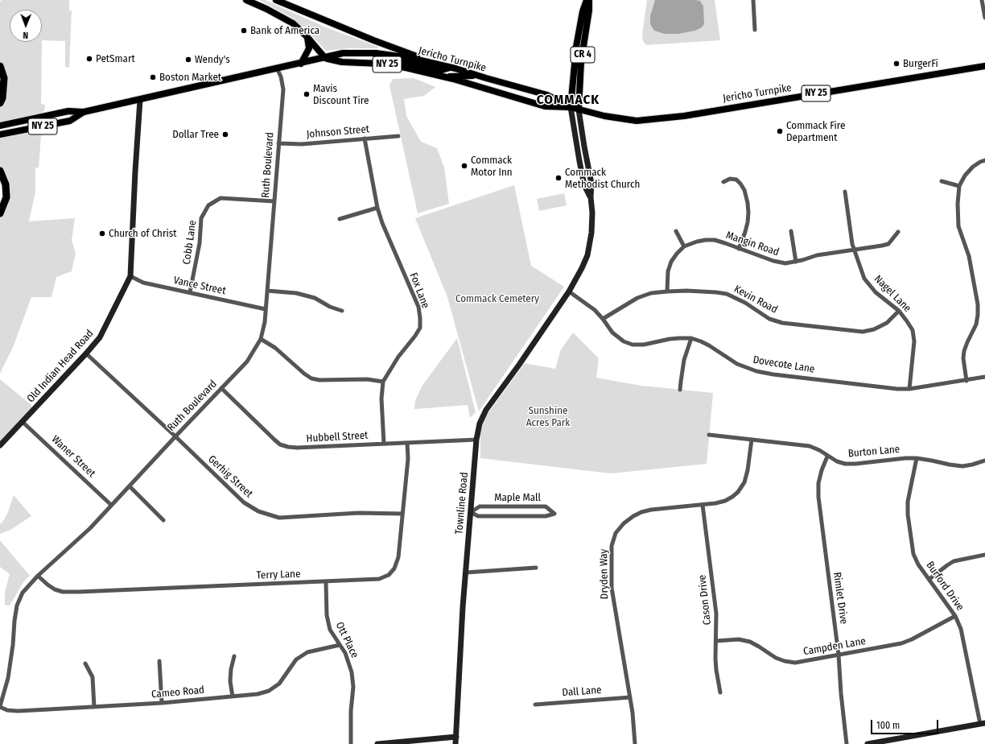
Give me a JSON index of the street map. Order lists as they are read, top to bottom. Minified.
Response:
{"streets":{"main road":["CR 4","Jericho Turnpike","NY 25","Old Indian Head Road","Townline Road"],"street":["Johnson Street","Ruth Boulevard","Cobb Lane","Mangin Road","Vance Street","Fox Lane","Nagel Lane","Kevin Road","Dovecote Lane","Hubbell Street","Burton Lane","Waner Street","Gerhig Street","Maple Mall","Dryden Way","Terry Lane","Burford Drive","Rimlet Drive","Cason Drive","Ott Place","Campden Lane","Dall Lane","Cameo Road"]},"crossings":[["CR 4","Jericho Turnpike"],["CR 4","Dovecote Lane"],["CR 4","Townline Road"],["Jericho Turnpike","Ruth Boulevard"],["Jericho Turnpike","Old Indian Head Road"],["Johnson Street","Ruth Boulevard"],["Johnson Street","Fox Lane"],["Ruth Boulevard","Cobb Lane"],["Ruth Boulevard","Vance Street"],["Ruth Boulevard","Hubbell Street"],["Ruth Boulevard","Waner Street"],["Ruth Boulevard","Gerhig Street"],["Ruth Boulevard","Terry Lane"],["Ruth Boulevard","Cameo Road"],["Cobb Lane","Vance Street"],["Mangin Road","Nagel Lane"],["Mangin Road","Kevin Road"],["Vance Street","Old Indian Head Road"],["Fox Lane","Hubbell Street"],["Nagel Lane","Kevin Road"],["Nagel Lane","Dovecote Lane"],["Kevin Road","Dovecote Lane"],["Dovecote Lane","Townline Road"],["Old Indian Head Road","Waner Street"],["Old Indian Head Road","Gerhig Street"],["Hubbell Street","Townline Road"],["Hubbell Street","Terry Lane"],["Burton Lane","Dryden Way"],["Burton Lane","Burford Drive"],["Burton Lane","Rimlet Drive"],["Gerhig Street","Terry Lane"],["Maple Mall","Townline Road"],["Dryden Way","Cason Drive"],["Dryden Way","Dall Lane"],["Terry Lane","Ott Place"],["Burford Drive","Campden Lane"],["Rimlet Drive","Campden Lane"],["Cason Drive","Campden Lane"],["Ott Place","Cameo Road"]],"districts":["COMMACK"],"parks":["Commack Cemetery","Sunshine Acres Park"],"places":["Bank of America","PetSmart","Wendy's","BurgerFi","Boston Market","Mavis Discount Tire","Commack Fire Department","Dollar Tree","Commack Motor Inn","Commack Methodist Church","Church of Christ"],"scale_bar":"100 m","north":"bottom"}
